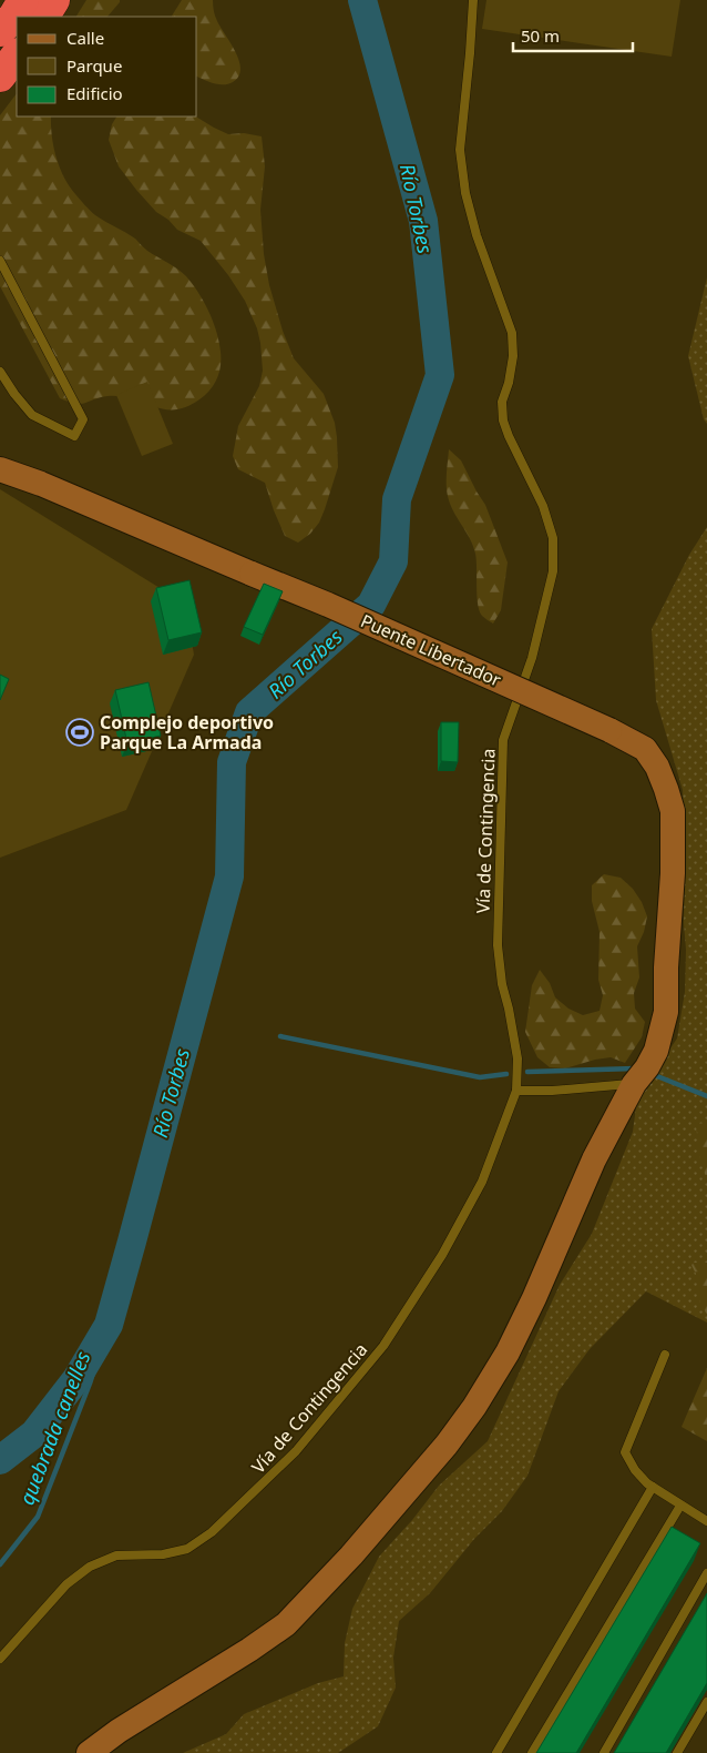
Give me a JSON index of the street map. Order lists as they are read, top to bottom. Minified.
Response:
{"streets":{"street":["Puente Libertador"],"lane":["Vía de Contingencia"]},"water":["Río Torbes","quebrada canelles"],"places":{"sports":["Complejo deportivo Parque La Armada"]},"legend":["Calle","Parque","Edificio"],"scale_bar":"50 m"}
